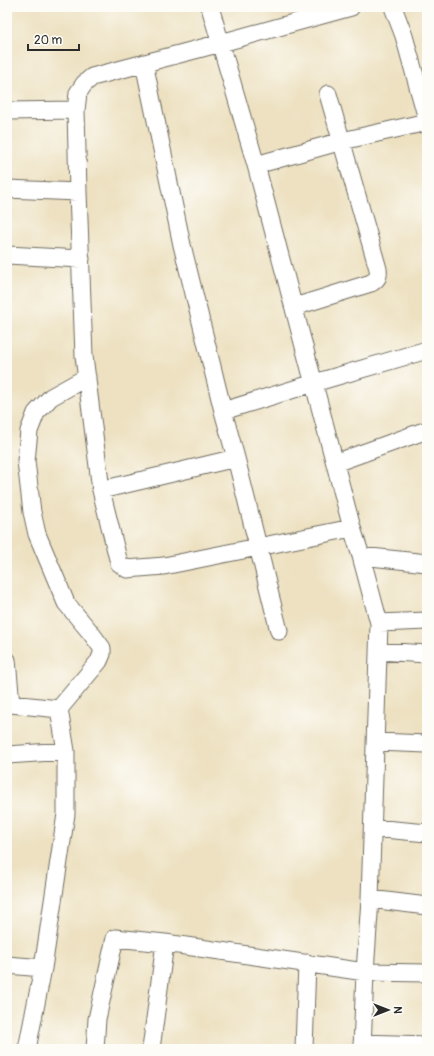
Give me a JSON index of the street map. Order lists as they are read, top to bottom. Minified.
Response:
{"scale_bar":"20 m","north":"right"}
